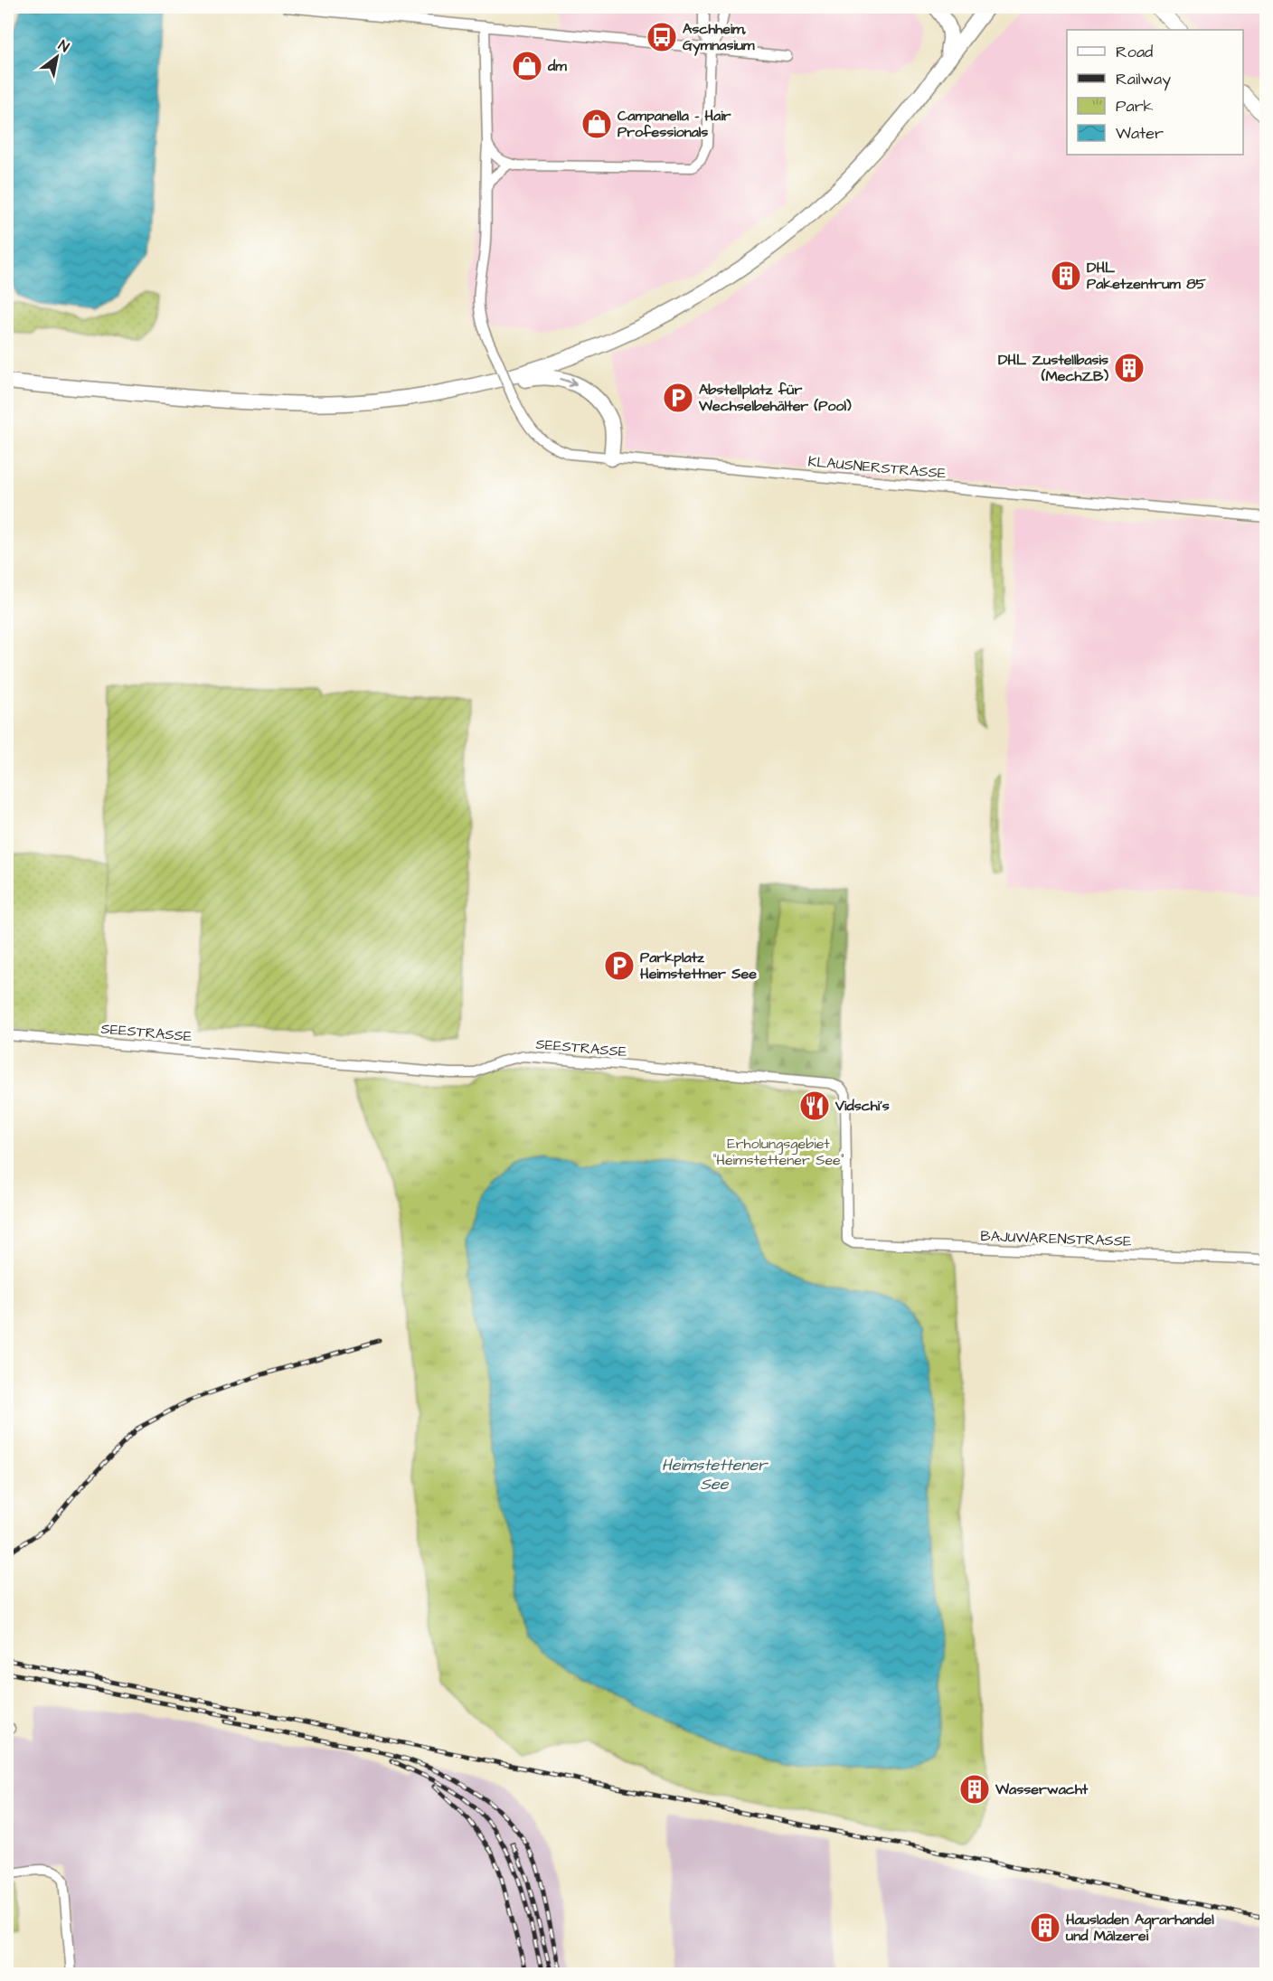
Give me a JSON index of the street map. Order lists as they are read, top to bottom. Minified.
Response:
{"streets":{"street":["KLAUSNERSTRASSE","SEESTRASSE","BAJUWARENSTRASSE"]},"crossings":[["SEESTRASSE","BAJUWARENSTRASSE"]],"water":["Heimstettener See"],"parks":["Erholungsgebiet \"Heimstettener See\""],"places":{"bus stop":["Aschheim, Gymnasium"],"shop":["dm","Campanella - Hair Professionals"],"building":["DHL Paketzentrum 85","DHL Zustellbasis (MechZB)","Wasserwacht","Hausladen Agrarhandel und Mälzerei"],"parking":["Abstellplatz für Wechselbehälter (Pool)","Parkplatz Heimstettner See"],"restaurant":["Vidschi's"]},"legend":["Road","Railway","Park","Water"],"north":"top right"}
